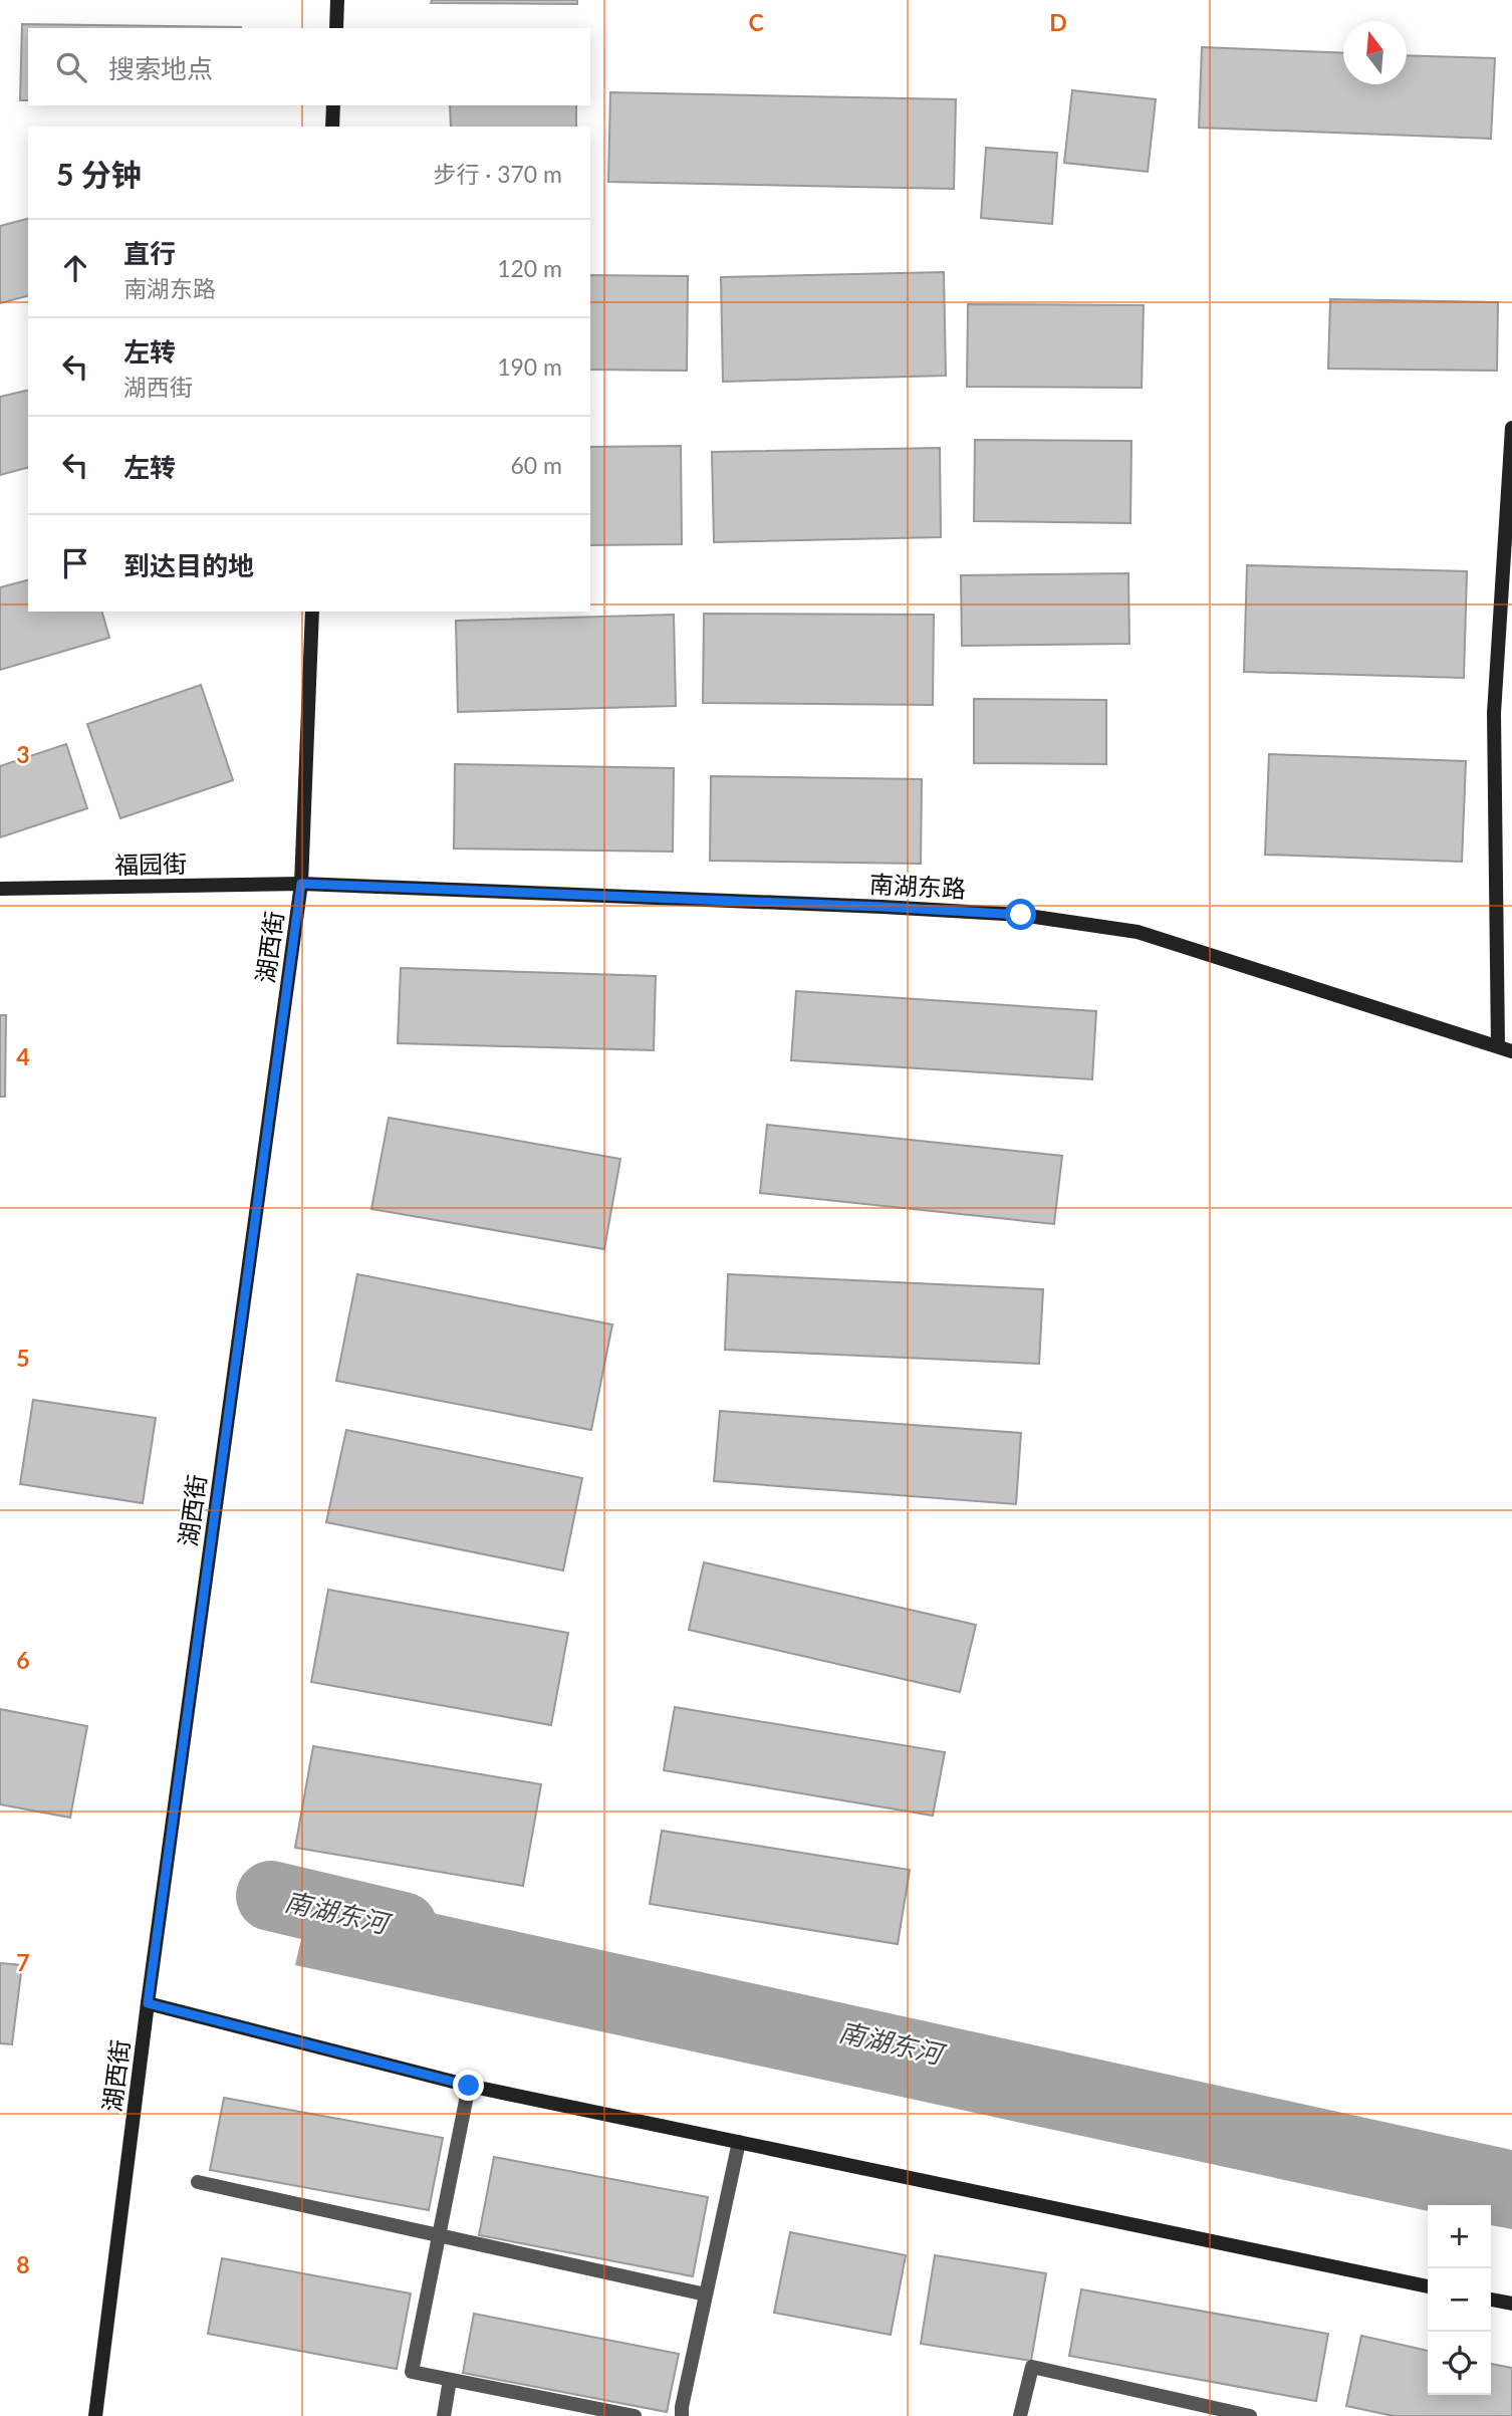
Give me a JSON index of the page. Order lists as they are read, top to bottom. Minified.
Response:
{"streets":{"street":["福园街","南湖东路","湖西街"]},"crossings":[["福园街","南湖东路"],["福园街","湖西街"],["南湖东路","湖西街"]],"water":["南湖东河"],"north":"top","page":{"search":"搜索地点","heading":["5 分钟","步行 · 370 m"],"list":[["直行","南湖东路","120 m"],["左转","湖西街","190 m"],["左转","60 m"],"到达目的地"],"map_buttons":["+","−"]},"grid":{"columns":["C","D"],"rows":["3","4","5","6","7","8"]}}
